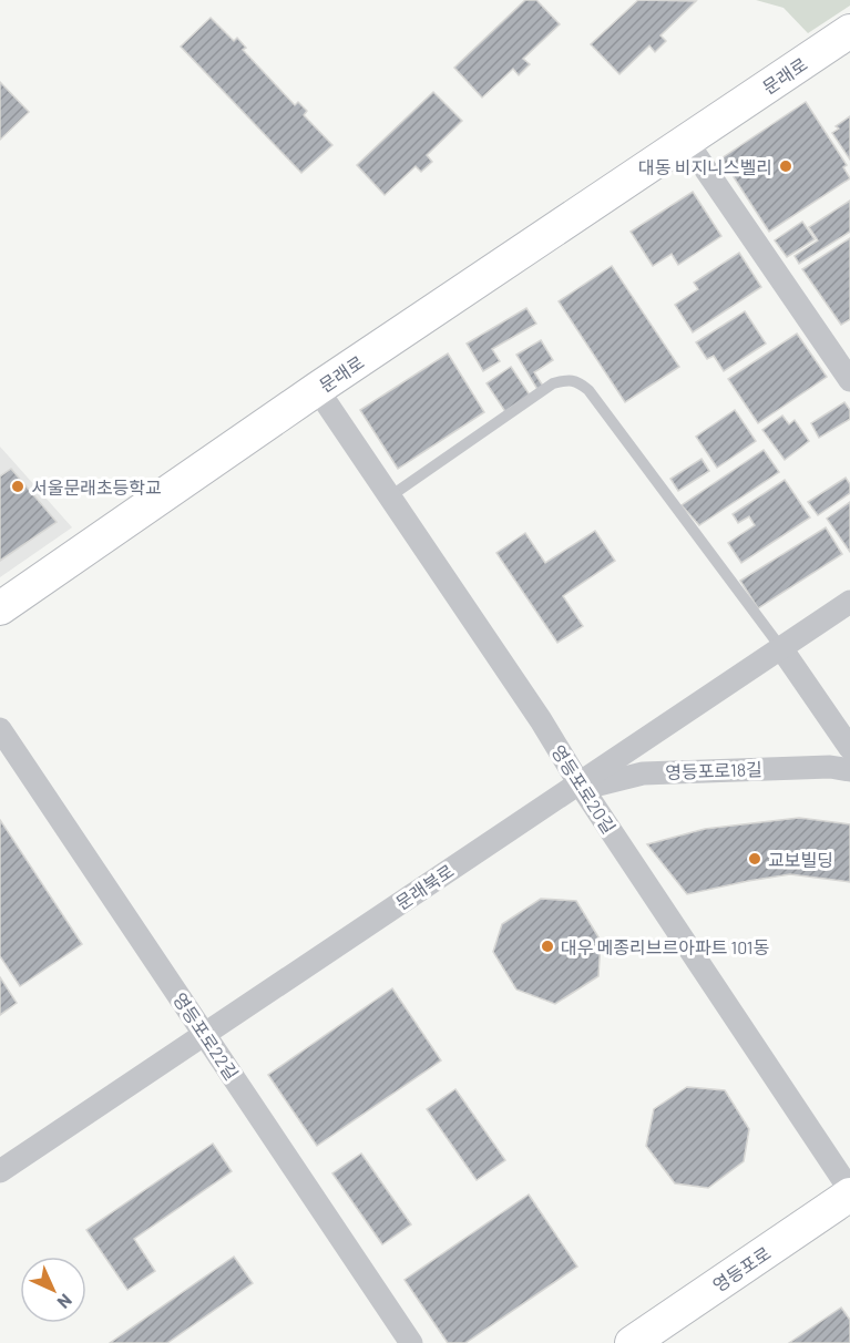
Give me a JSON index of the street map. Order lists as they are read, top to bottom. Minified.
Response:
{"streets":{"street":["문래로","영등포로18길","영등포로20길","문래북로","영등포로22길","영등포로"]},"crossings":[["문래로","영등포로20길"],["영등포로18길","영등포로20길"],["영등포로18길","문래북로"],["영등포로20길","문래북로"],["영등포로20길","영등포로"],["문래북로","영등포로22길"]],"places":["대동 비지니스벨리","서울문래초등학교","교보빌딩","대우 메종리브르아파트 101동"],"north":"bottom right"}
